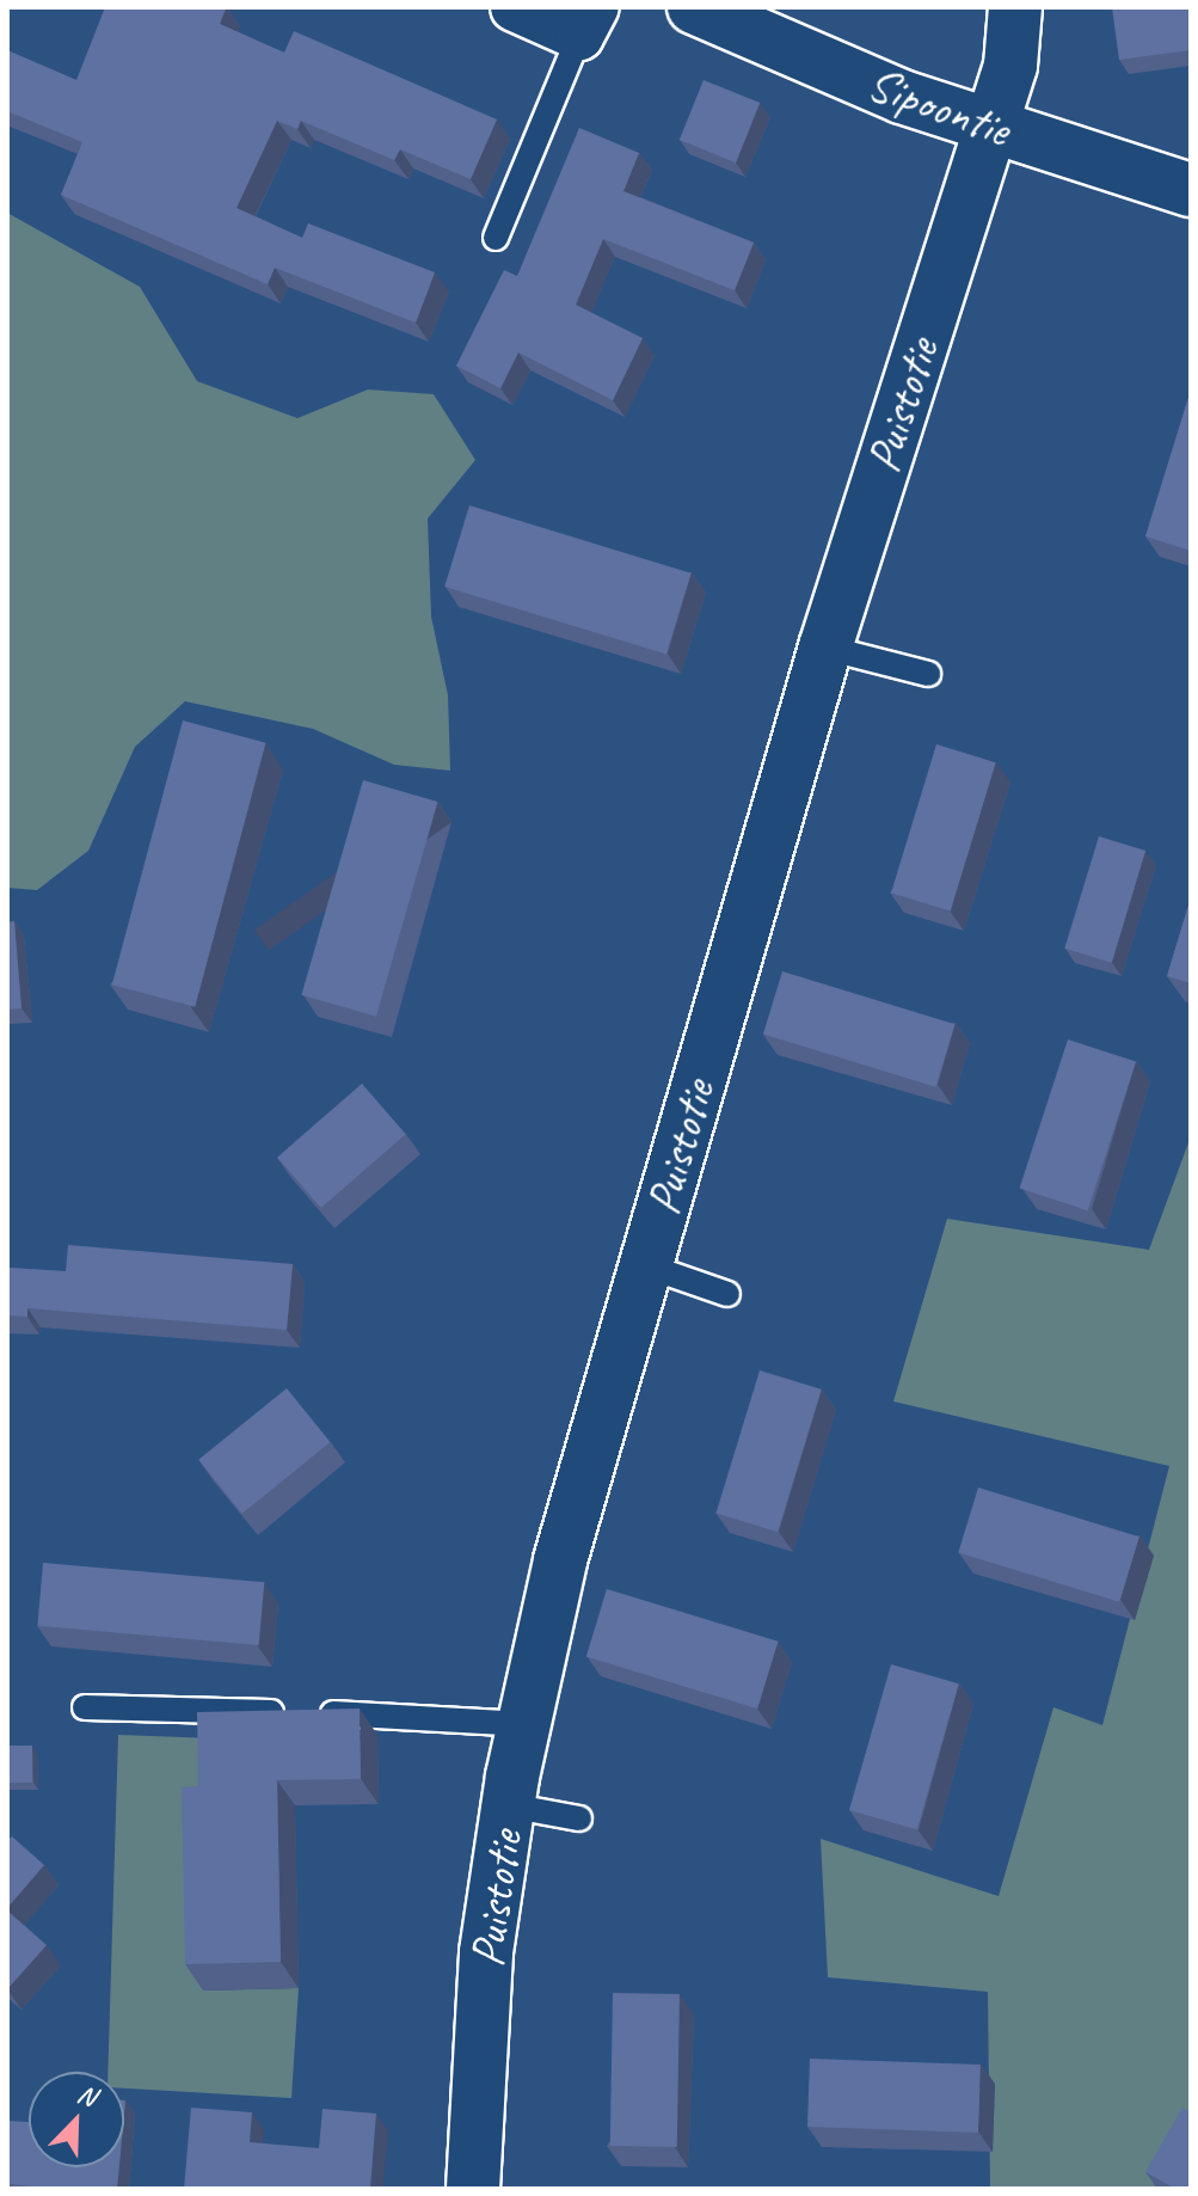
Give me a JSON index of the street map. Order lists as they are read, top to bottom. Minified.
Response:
{"streets":{"street":["Sipoontie","Puistotie"]},"crossings":[["Sipoontie","Puistotie"]],"north":"top right"}
